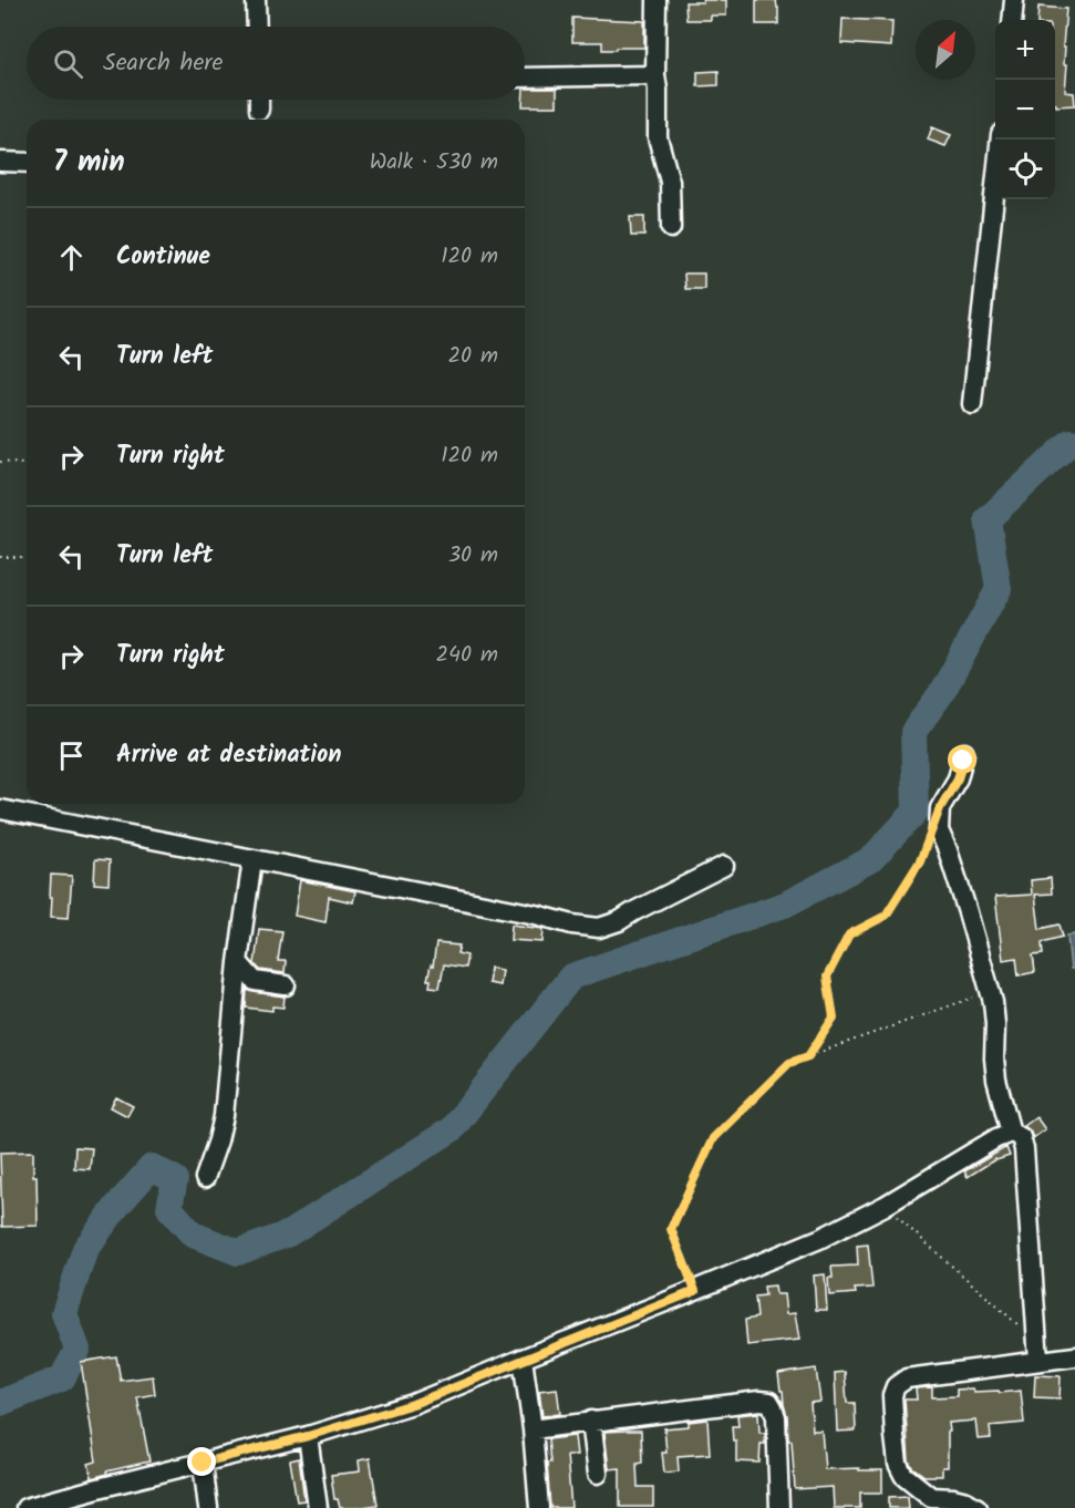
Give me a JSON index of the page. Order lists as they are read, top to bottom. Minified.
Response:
{"north":"top right","page":{"map_buttons":["+","−"],"search":"Search here","heading":["7 min","Walk · 530 m"],"list":[["Continue","120 m"],["Turn left","20 m"],["Turn right","120 m"],["Turn left","30 m"],["Turn right","240 m"],"Arrive at destination"]}}
